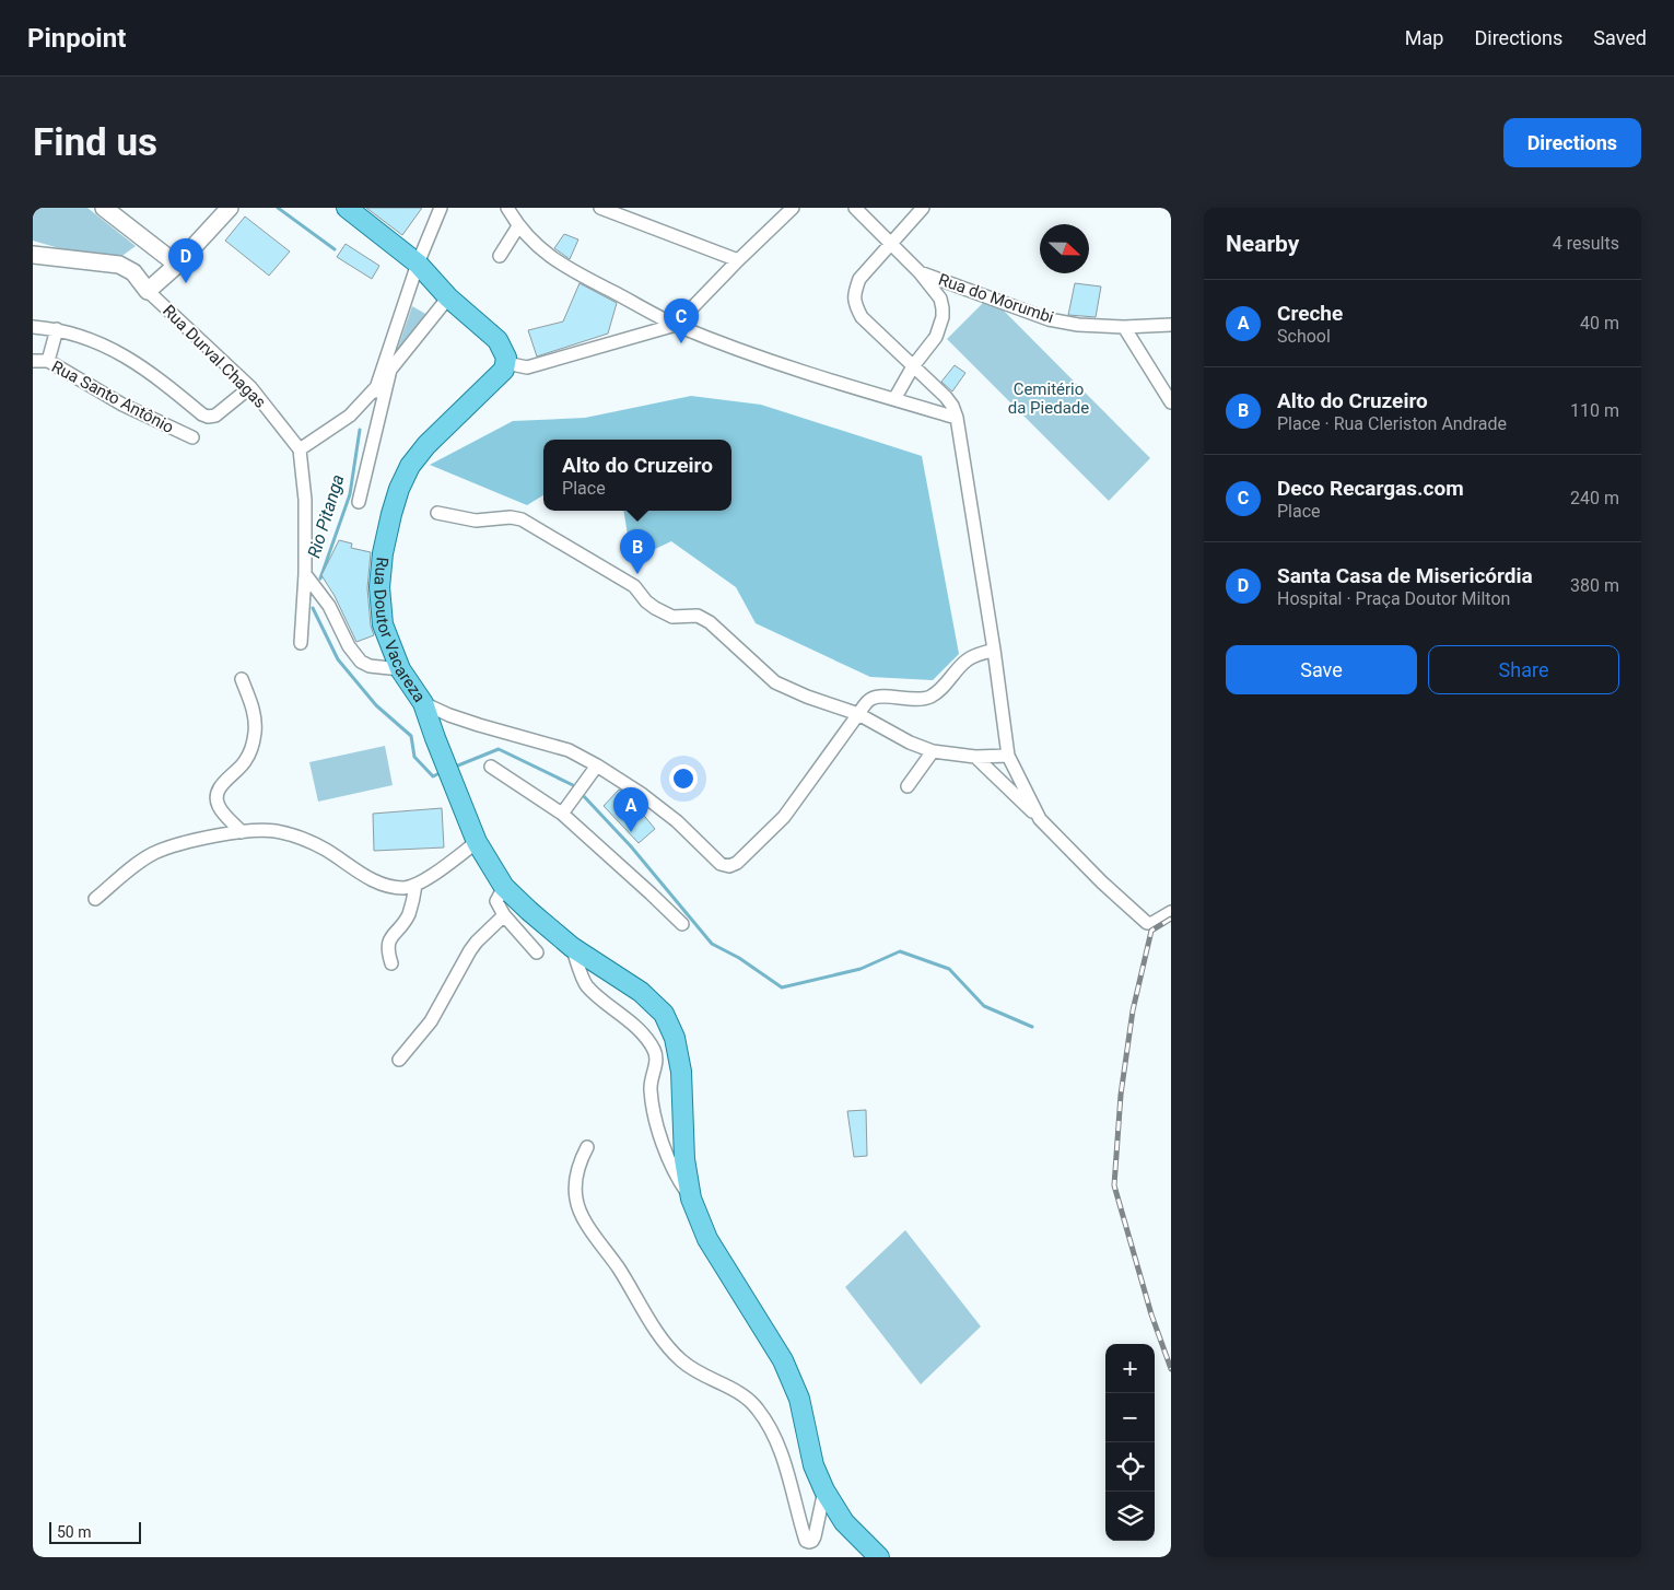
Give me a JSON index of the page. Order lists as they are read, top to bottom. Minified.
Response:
{"streets":{"main road":["Rua Doutor Vacareza"],"street":["Rua do Morumbi","Rua Durval Chagas","Rua Santo Antônio"]},"water":["Rio Pitanga"],"parks":["Cemitério da Piedade"],"scale_bar":"50 m","north":"right","page":{"header":"Pinpoint","nav":["Map","Directions","Saved"],"buttons":["Directions",["Save","Share"]],"title":"Find us","heading":["Nearby","4 results"],"pins":["D","C","B","A"],"list":[{"mark":"A","name":"Creche","note":"School","value":"40 m"},{"mark":"B","name":"Alto do Cruzeiro","note":"Place · Rua Cleriston Andrade","value":"110 m"},{"mark":"C","name":"Deco Recargas.com","note":"Place","value":"240 m"},{"mark":"D","name":"Santa Casa de Misericórdia","note":"Hospital · Praça Doutor Milton","value":"380 m"}],"popup":["Alto do Cruzeiro","Place"],"map_buttons":["+","−"],"scale":"50 m"}}
